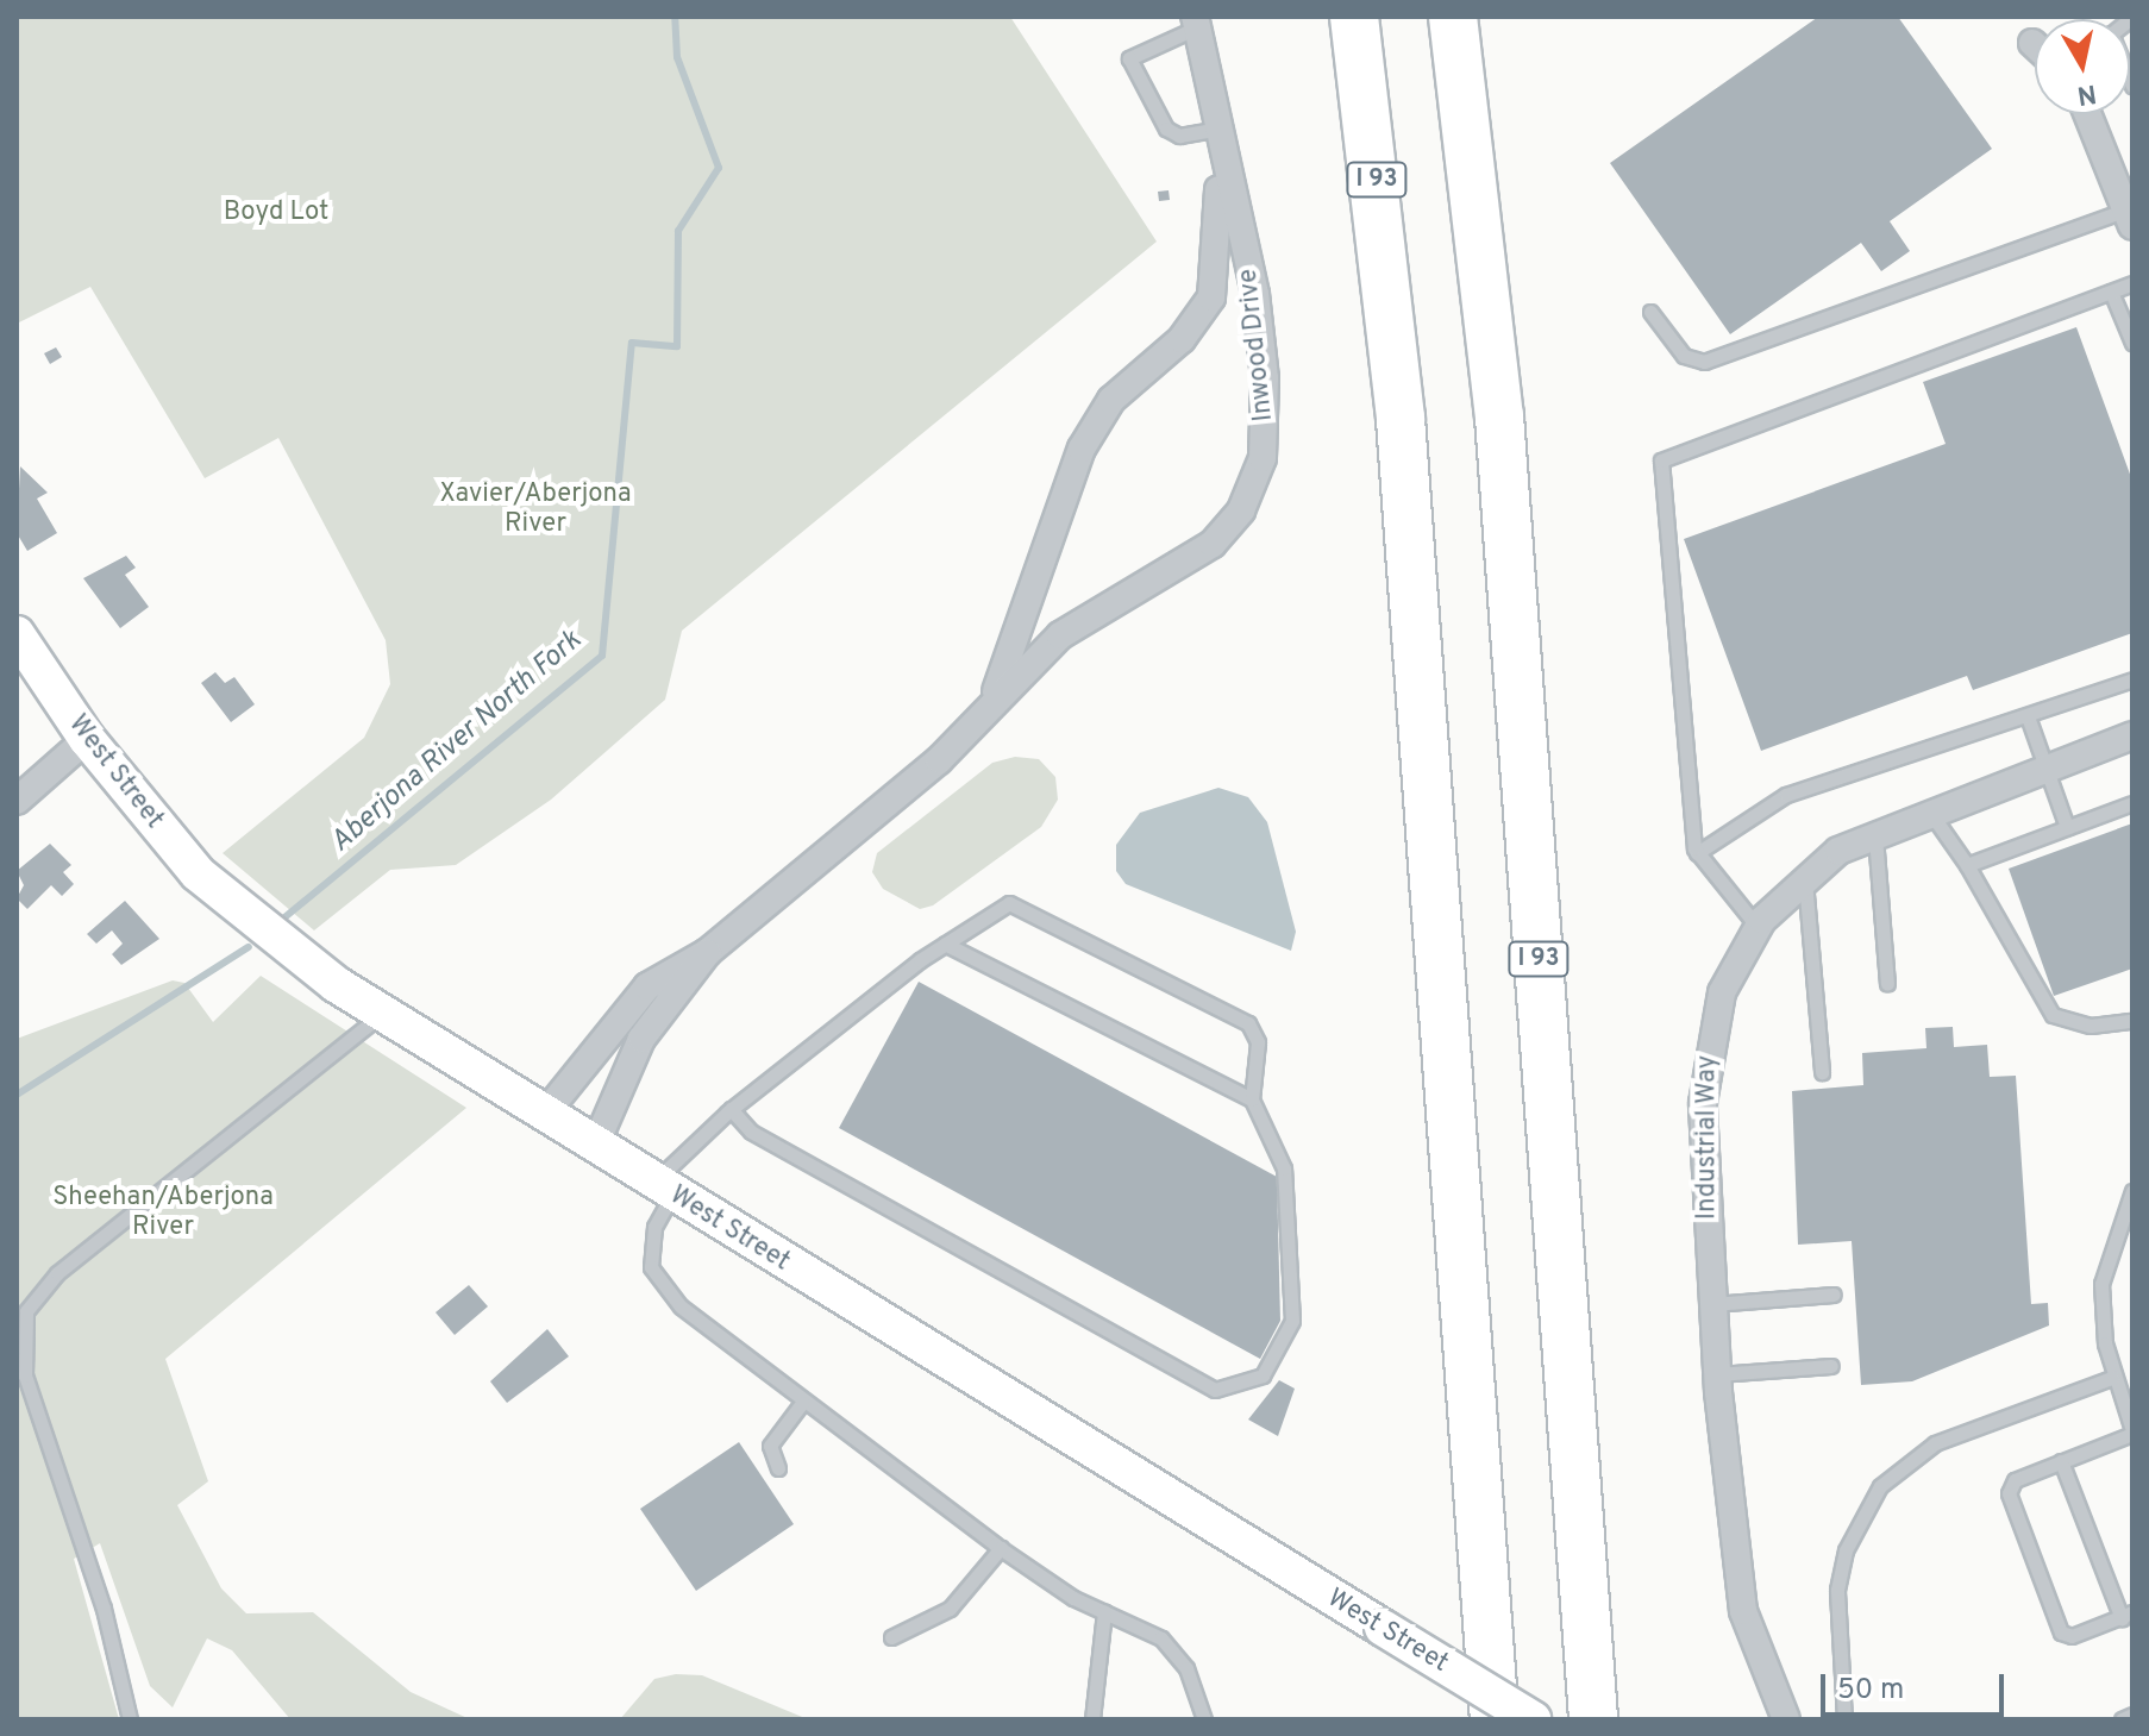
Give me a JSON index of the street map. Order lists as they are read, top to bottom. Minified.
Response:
{"streets":{"highway":["I 93"],"main road":["West Street"],"street":["Inwood Drive","Industrial Way"]},"crossings":[["Inwood Drive","West Street"]],"water":["Aberjona River North Fork"],"parks":["Boyd Lot","Xavier/Aberjona River","Sheehan/Aberjona River"],"scale_bar":"50 m","north":"bottom"}
